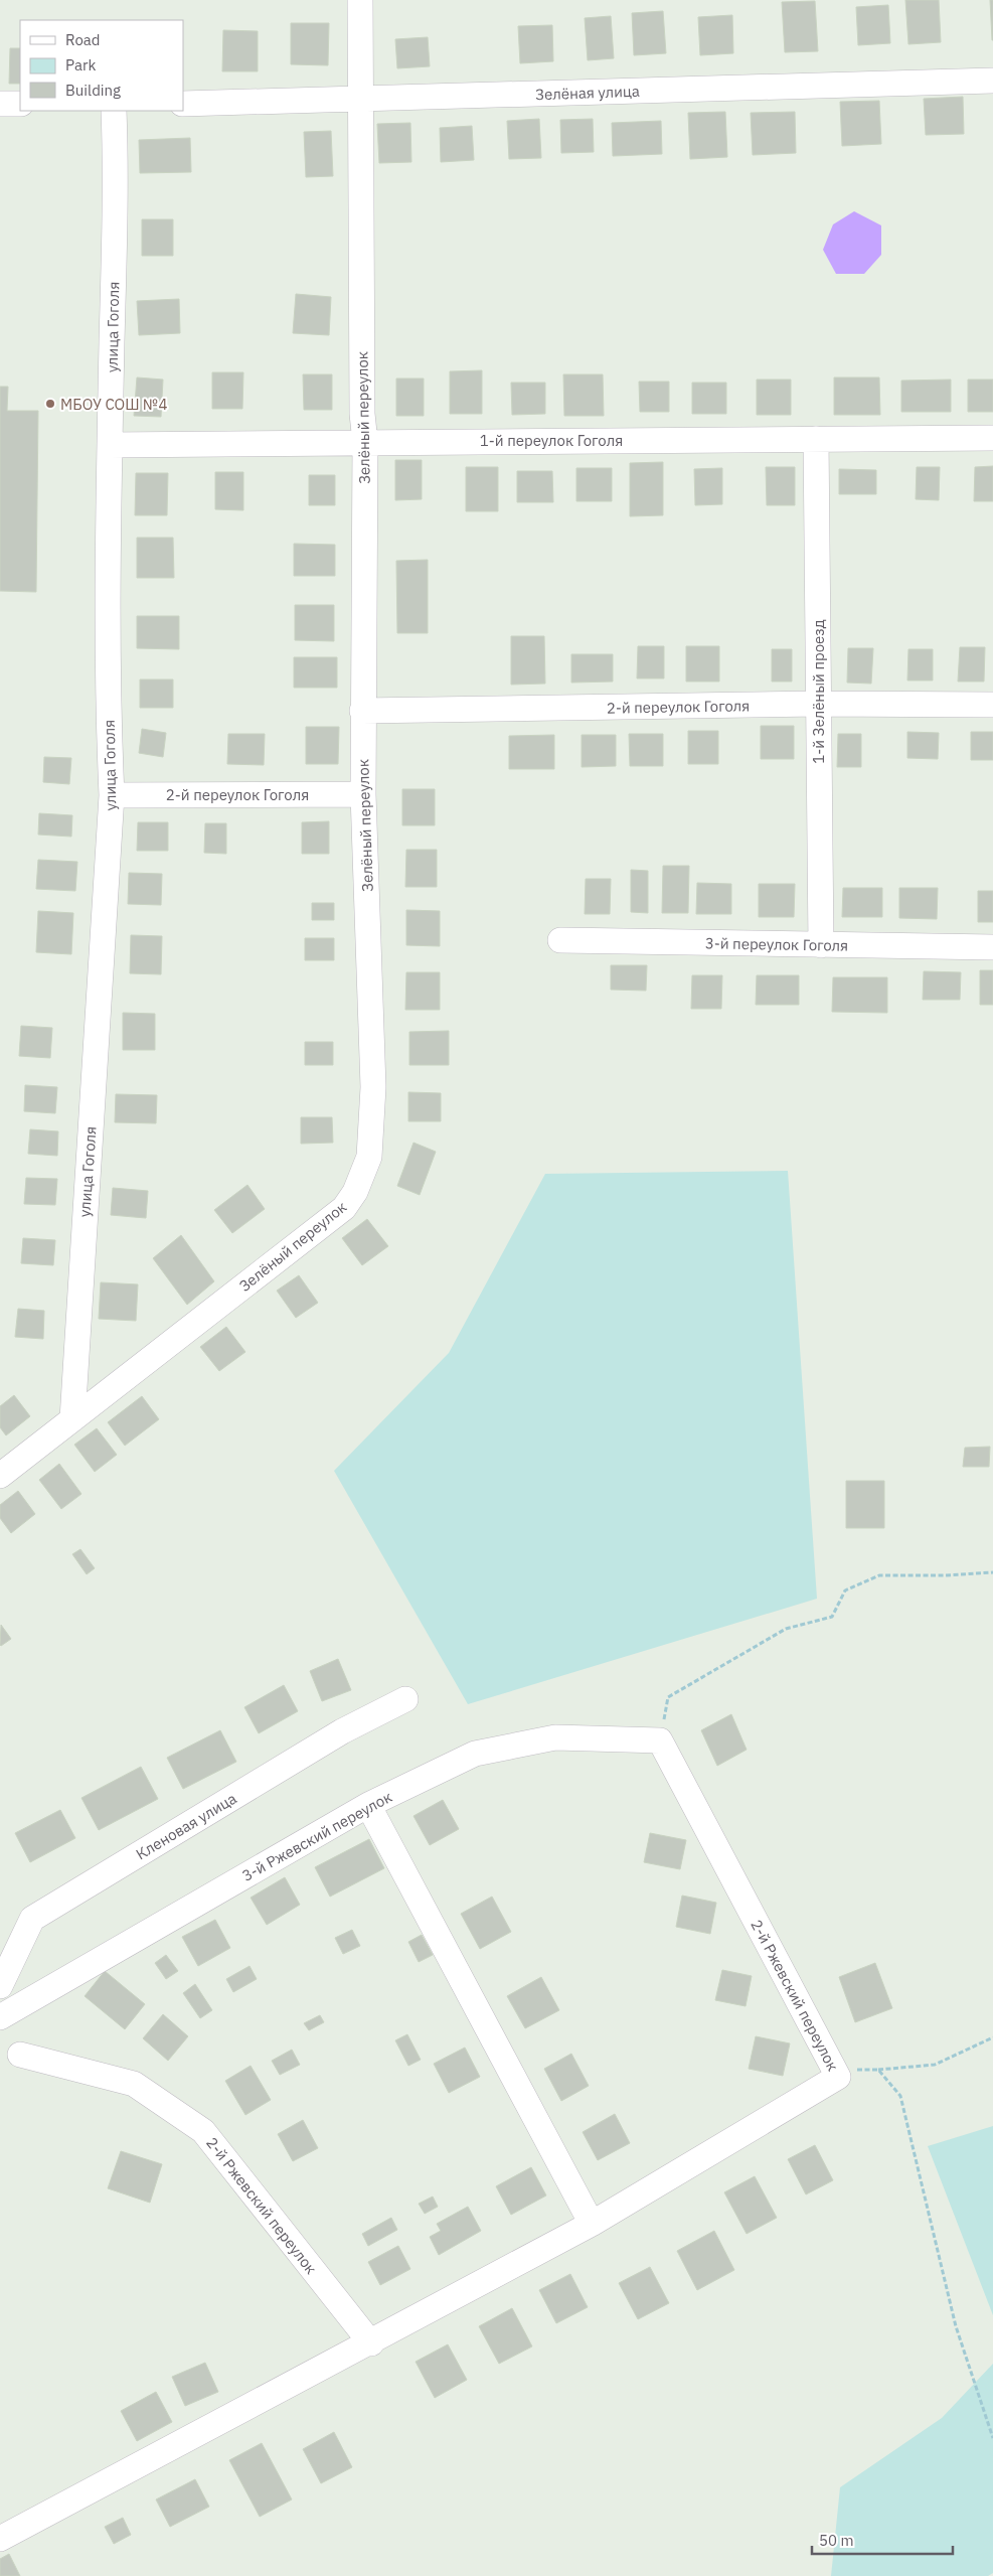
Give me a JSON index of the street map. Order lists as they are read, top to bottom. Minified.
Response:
{"streets":{"street":["Зелёная улица","улица Гоголя","Зелёный переулок","1-й переулок Гоголя","1-й Зелёный проезд","2-й переулок Гоголя","3-й переулок Гоголя","Кленовая улица","3-й Ржевский переулок","2-й Ржевский переулок"]},"crossings":[["Зелёная улица","Зелёный переулок"],["улица Гоголя","Зелёный переулок"],["улица Гоголя","1-й переулок Гоголя"],["улица Гоголя","2-й переулок Гоголя"],["Зелёный переулок","1-й переулок Гоголя"],["Зелёный переулок","2-й переулок Гоголя"],["1-й переулок Гоголя","1-й Зелёный проезд"],["1-й Зелёный проезд","2-й переулок Гоголя"],["1-й Зелёный проезд","3-й переулок Гоголя"],["3-й Ржевский переулок","2-й Ржевский переулок"]],"places":["МБОУ СОШ №4"],"legend":["Road","Park","Building"],"scale_bar":"50 m"}
